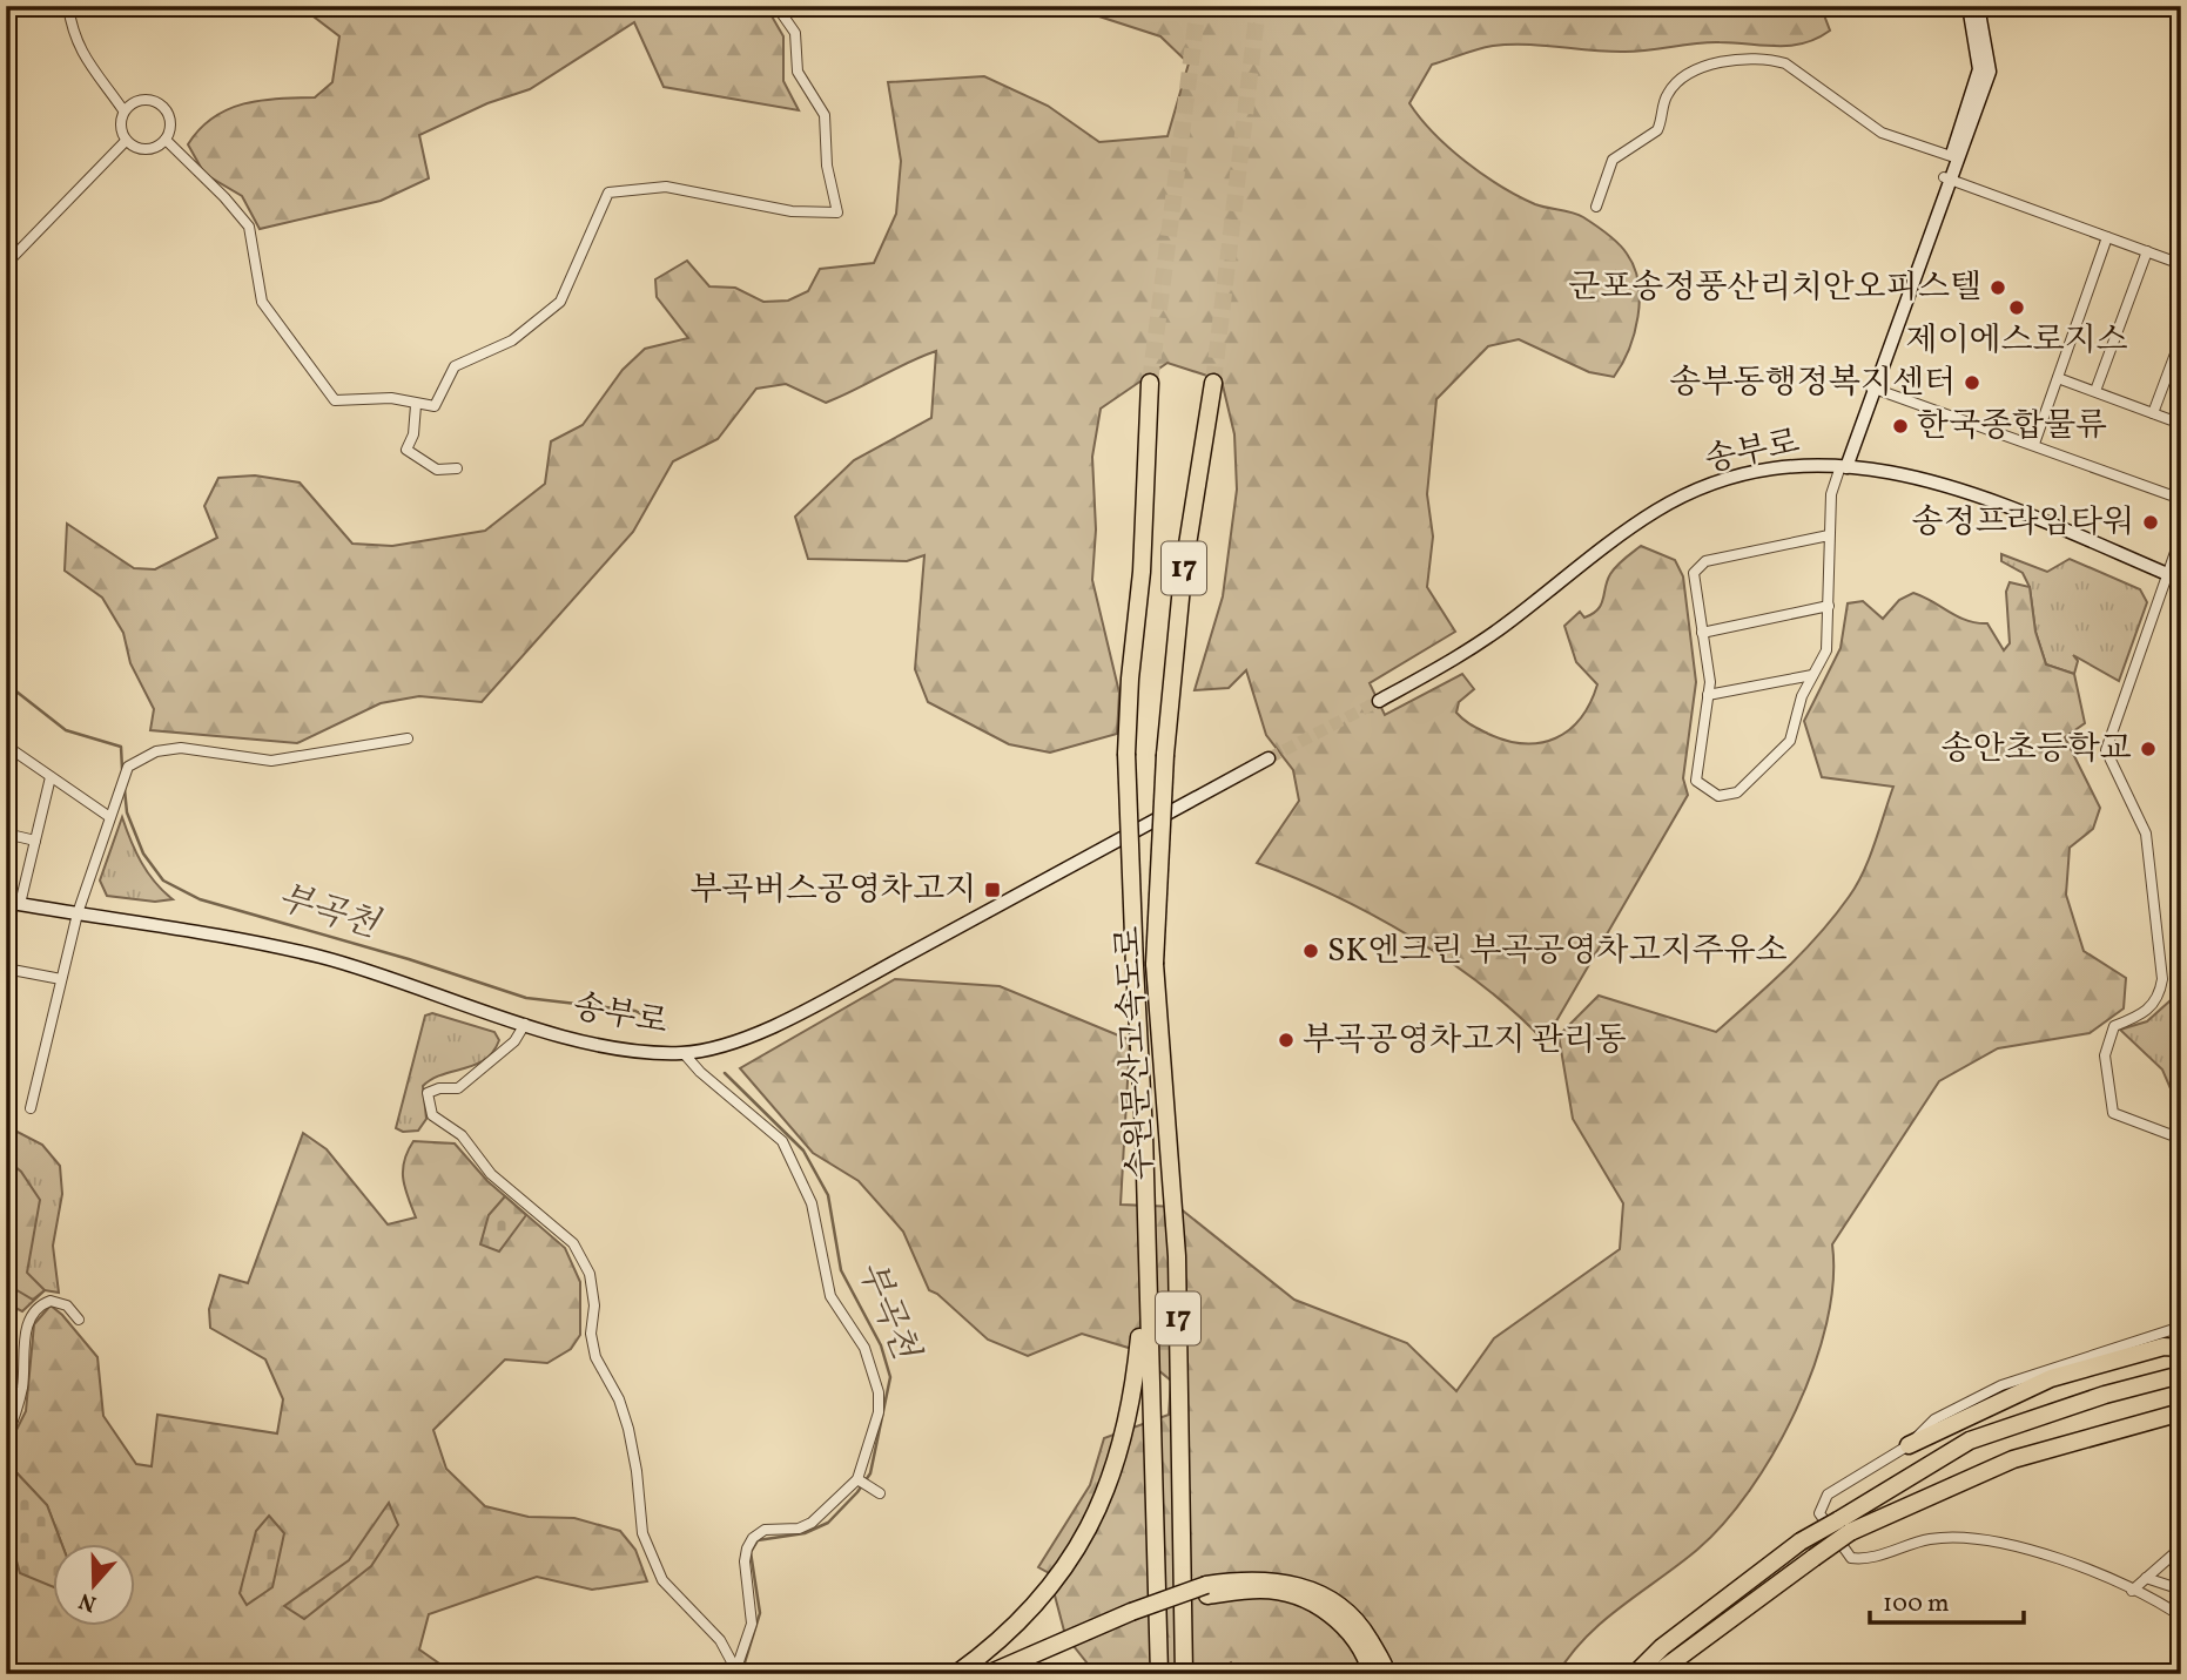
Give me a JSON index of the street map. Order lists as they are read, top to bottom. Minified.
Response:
{"streets":{"highway":["17","수원문산고속도로"],"street":["송부로"]},"water":["부곡천"],"places":{"other":["군포송정풍산리치안오피스텔","제이에스로지스","송부동행정복지센터","한국종합물류","송정프라임타워","송안초등학교","SK엔크린 부곡공영차고지주유소","부곡공영차고지 관리동"],"transit":["부곡버스공영차고지"]},"scale_bar":"100 m","north":"bottom"}
